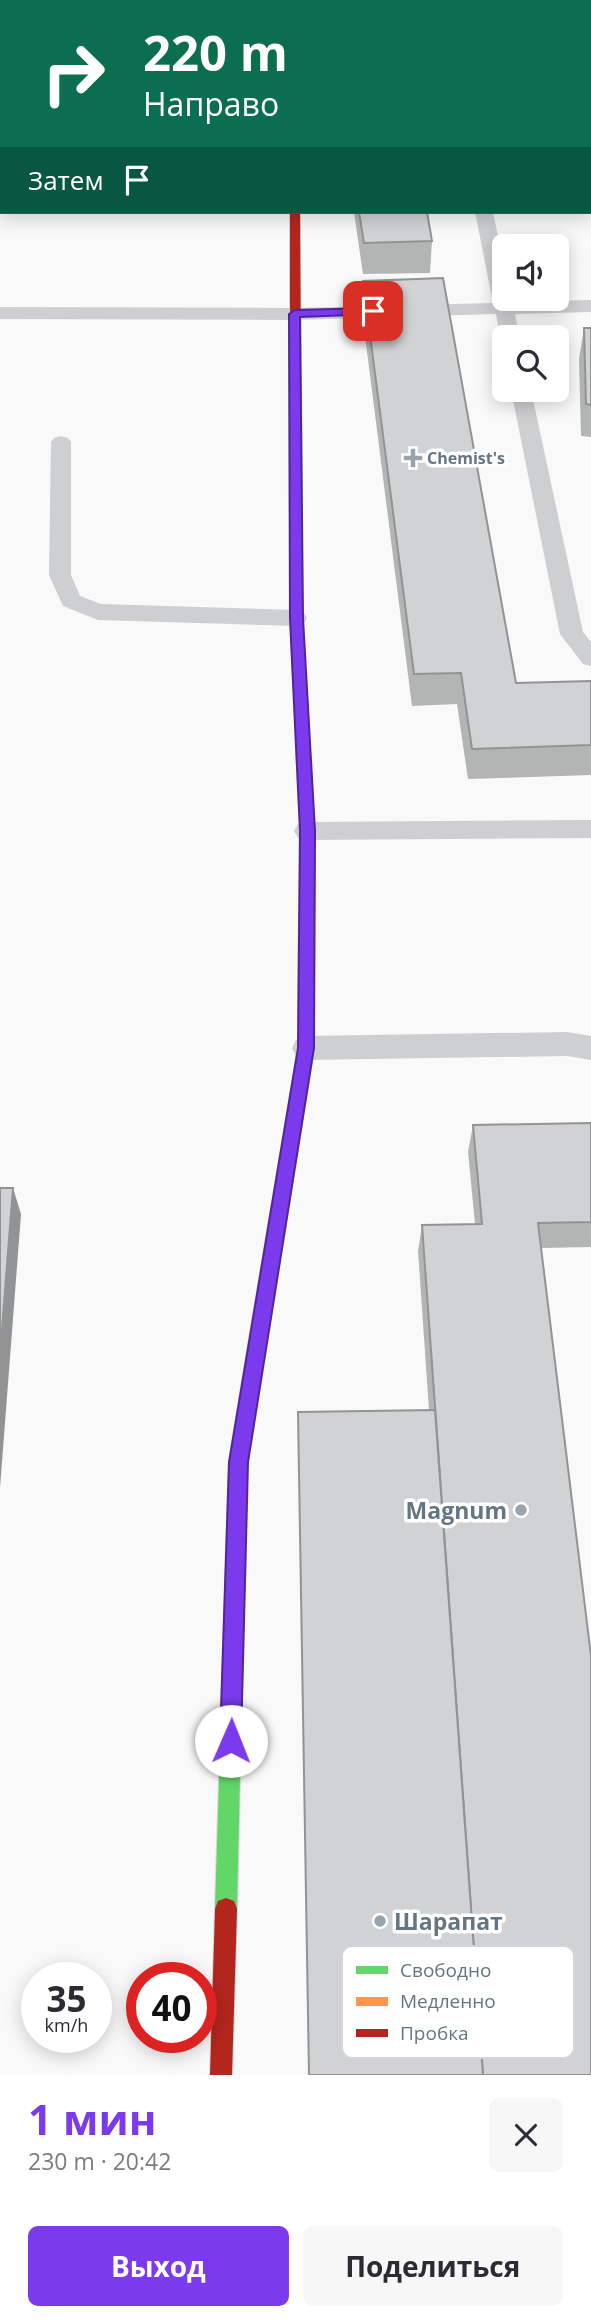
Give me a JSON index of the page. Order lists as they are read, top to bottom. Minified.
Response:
{"places":{"health":["Chemist's"],"other":["Magnum","Шарапат"]},"legend":["Свободно","Медленно","Пробка"],"page":{"turn":["220 m","Направо"],"then":"Затем","speed":"35 km/h","limit":"40","heading":["1 мин","230 m · 20:42"],"buttons":["Выход","Поделиться"]}}
